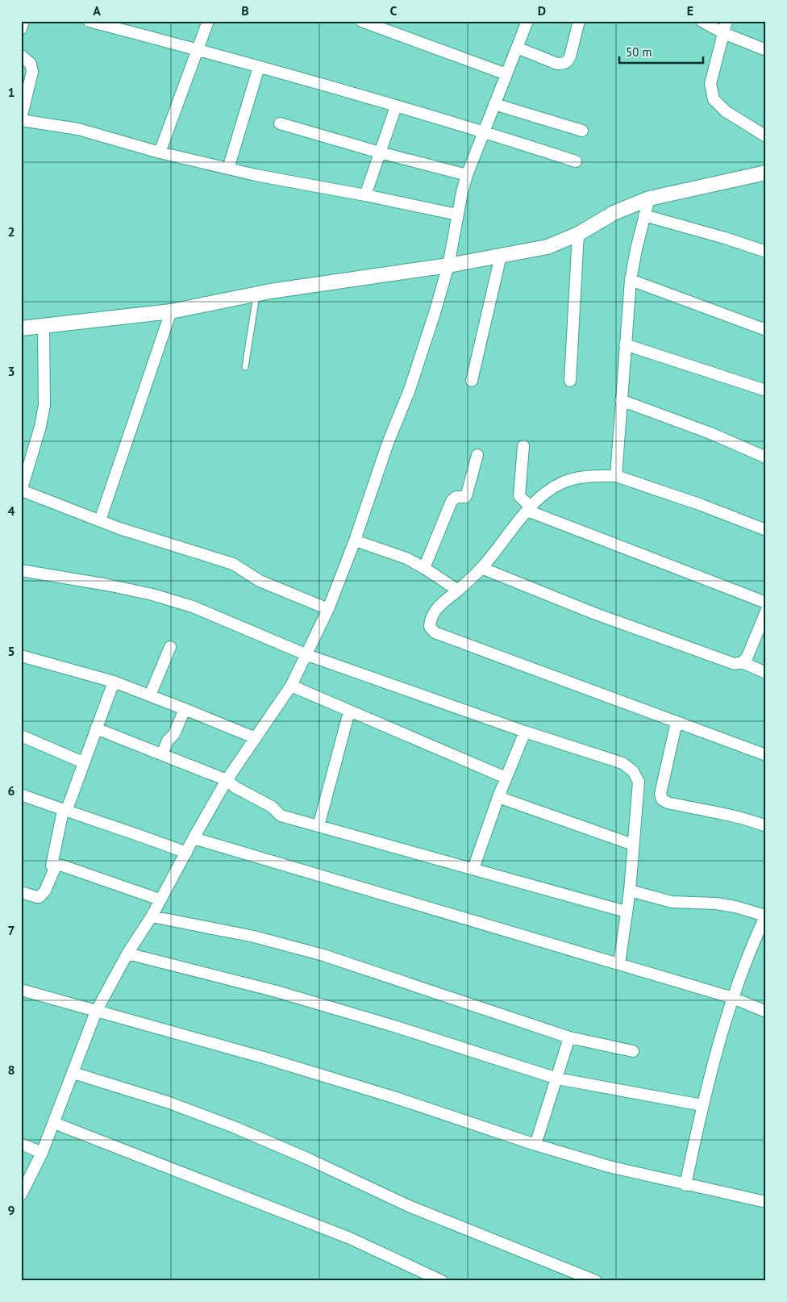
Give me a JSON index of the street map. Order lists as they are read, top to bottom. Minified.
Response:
{"scale_bar":"50 m","grid":{"columns":["A","B","C","D","E"],"rows":["1","2","3","4","5","6","7","8","9"]}}
